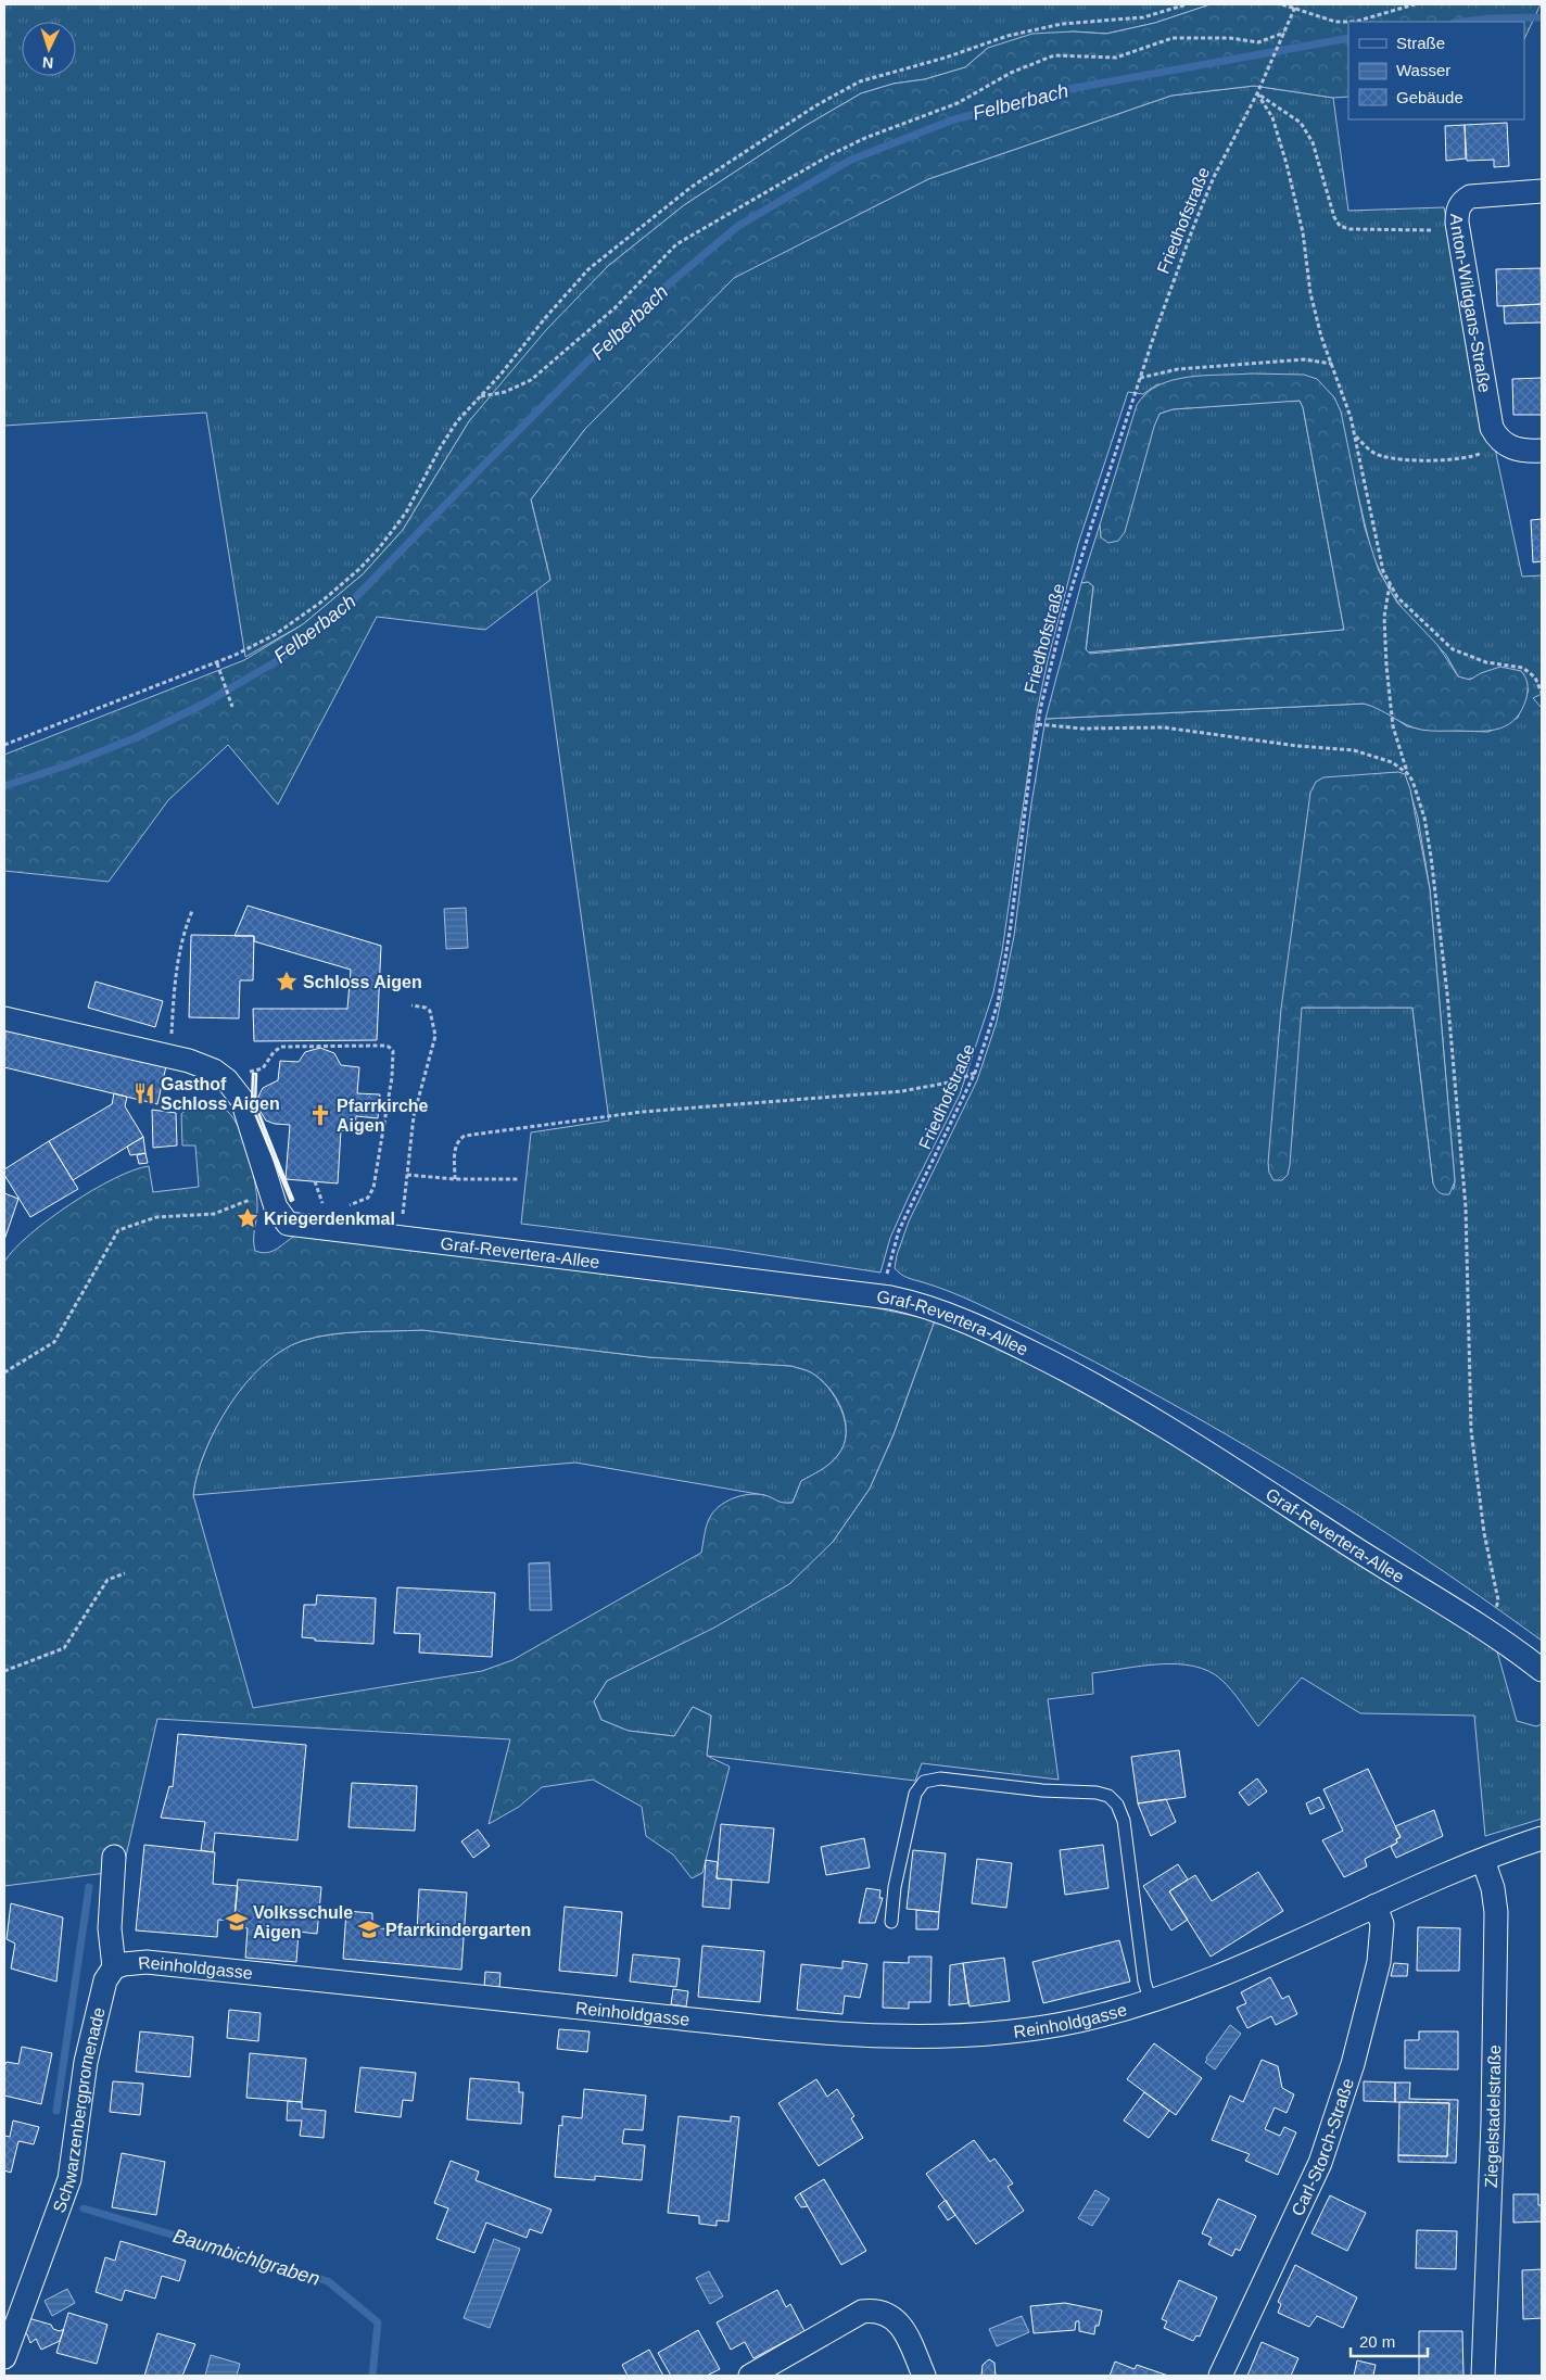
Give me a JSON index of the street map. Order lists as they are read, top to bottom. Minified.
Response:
{"streets":{"street":["Anton-Wildgans-Straße","Graf-Revertera-Allee","Reinholdgasse","Schwarzenbergpromenade","Ziegelstadelstraße","Carl-Storch-Straße"],"path":["Friedhofstraße"]},"crossings":[["Friedhofstraße","Graf-Revertera-Allee"],["Reinholdgasse","Schwarzenbergpromenade"],["Reinholdgasse","Ziegelstadelstraße"],["Reinholdgasse","Carl-Storch-Straße"]],"water":["Felberbach","Baumbichlgraben"],"places":{"place":["Schloss Aigen","Kriegerdenkmal"],"restaurant":["Gasthof Schloss Aigen"],"church":["Pfarrkirche Aigen"],"school or university":["Volksschule Aigen","Pfarrkindergarten"]},"legend":["Straße","Wasser","Gebäude"],"scale_bar":"20 m","north":"bottom"}
